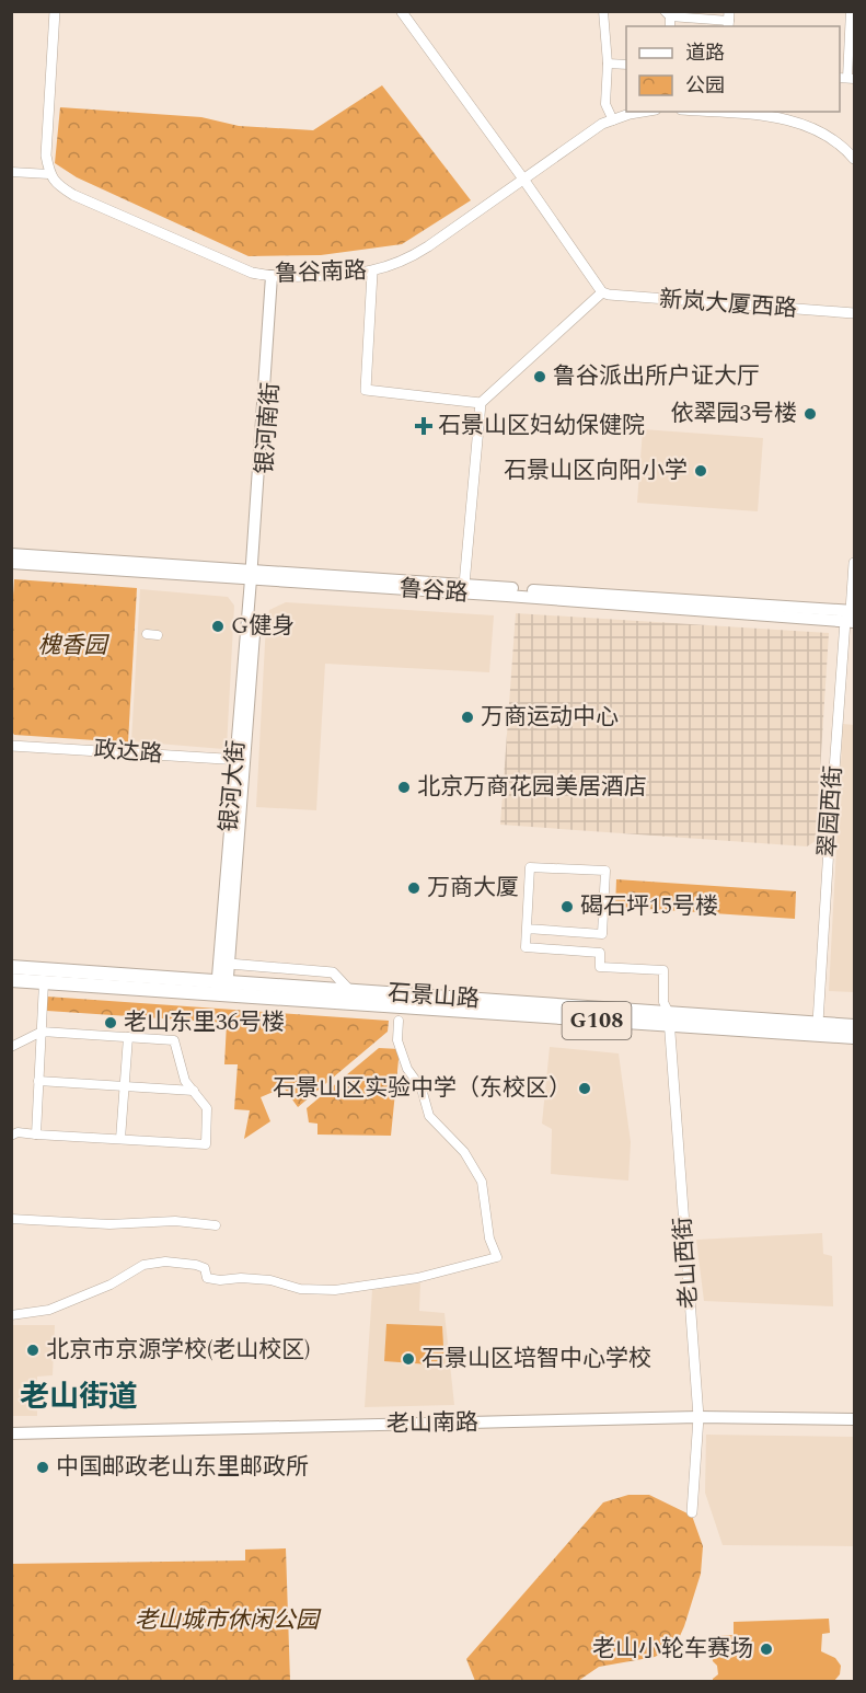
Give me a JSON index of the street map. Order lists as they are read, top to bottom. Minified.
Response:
{"streets":{"highway":["石景山路","G108"],"main road":["银河南街","鲁谷路","银河大街","老山南路"],"street":["鲁谷南路","新岚大厦西路","政达路","翠园西街","老山西街"]},"crossings":[["鲁谷南路","银河南街"],["银河南街","鲁谷路"],["银河南街","银河大街"],["鲁谷路","银河大街"],["鲁谷路","翠园西街"],["政达路","银河大街"],["银河大街","石景山路"],["翠园西街","石景山路"],["石景山路","老山西街"],["老山西街","老山南路"]],"districts":["老山街道"],"parks":["槐香园","老山城市休闲公园"],"places":{"other":["鲁谷派出所户证大厅","依翠园3号楼","石景山区向阳小学","G健身","万商运动中心","北京万商花园美居酒店","万商大厦","碣石坪15号楼","老山东里36号楼","石景山区实验中学（东校区）","北京市京源学校(老山校区)","石景山区培智中心学校","中国邮政老山东里邮政所","老山小轮车赛场"],"health":["石景山区妇幼保健院"]},"legend":["道路","公园"]}
